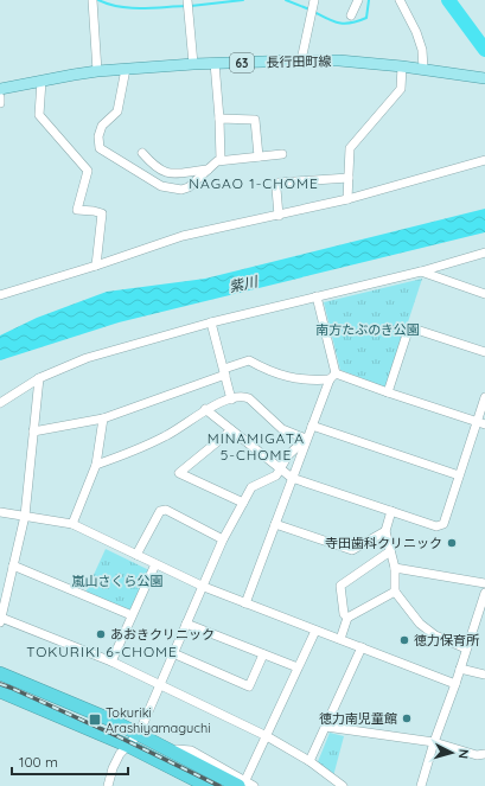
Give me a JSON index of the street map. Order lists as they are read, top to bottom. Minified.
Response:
{"streets":{"main road":["長行田町線","63"]},"districts":["NAGAO 1-CHOME","MINAMIGATA 5-CHOME","TOKURIKI 6-CHOME"],"water":["紫川"],"parks":["南方たぶのき公園","嵐山さくら公園"],"places":{"other":["寺田歯科クリニック","あおきクリニック","徳力保育所","徳力南児童館"],"transit":["Tokuriki Arashiyamaguchi"]},"scale_bar":"100 m","north":"right"}
